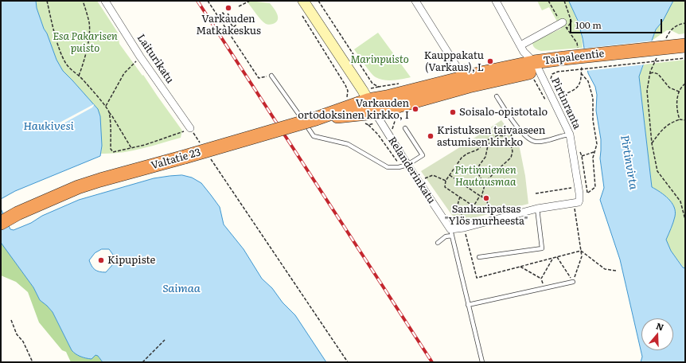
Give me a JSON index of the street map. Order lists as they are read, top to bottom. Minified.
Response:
{"streets":{"highway":["Taipaleentie","Valtatie 23"],"main road":["Relanderinkatu"],"street":["Laiturikatu","Pirtinranta"]},"crossings":[["Taipaleentie","Pirtinranta"],["Taipaleentie","Valtatie 23"],["Valtatie 23","Relanderinkatu"]],"water":["Haukivesi","Pirtinvirta","Saimaa"],"parks":["Esa Pakarisen puisto","Marinpuisto","Pirtinniemen Hautausmaa"],"places":["Varkauden Matkakeskus","Kauppakatu (Varkaus), L","Varkauden ortodoksinen kirkko, I","Soisalo-opistotalo","Kristuksen taivaaseen astumisen kirkko","Sankaripatsas \"Ylös murheesta\"","Kipupiste"],"scale_bar":"100 m","north":"top"}
